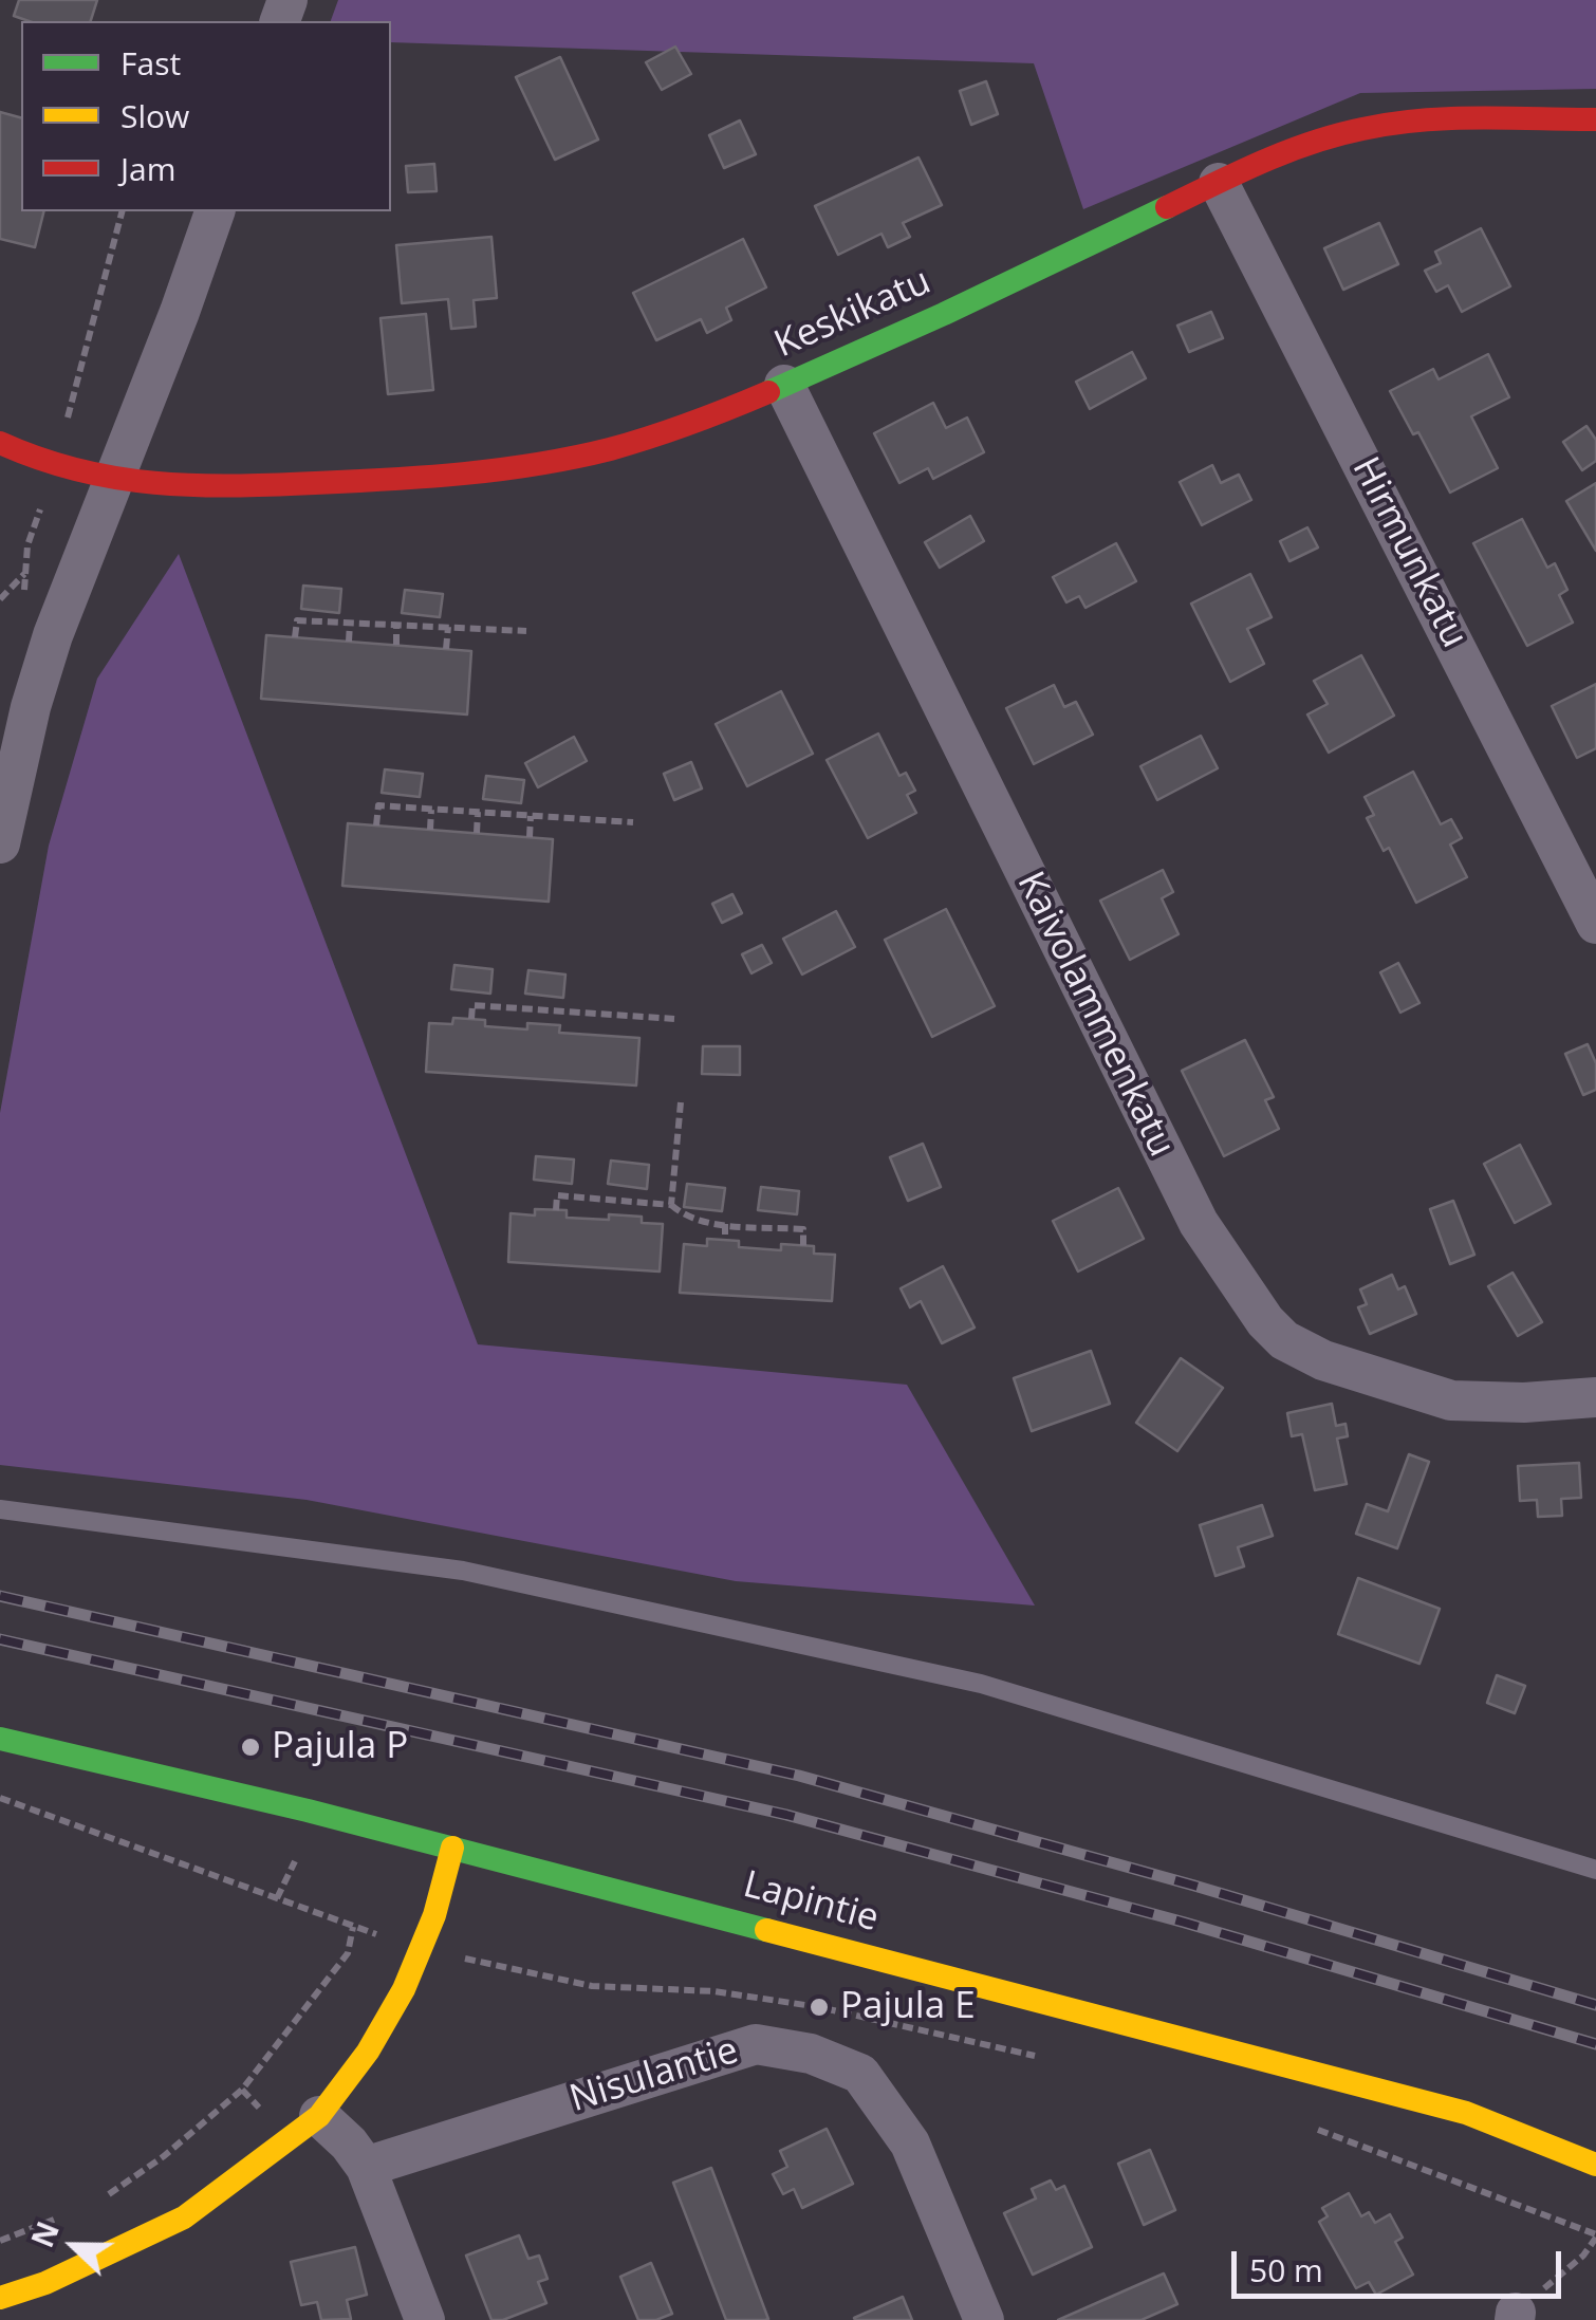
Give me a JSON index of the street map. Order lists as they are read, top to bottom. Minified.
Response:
{"streets":{"street":["Keskikatu","Hirmunkatu","Kaivolammenkatu","Lapintie","Nisulantie"]},"crossings":[["Keskikatu","Hirmunkatu"],["Keskikatu","Kaivolammenkatu"]],"places":["Pajula P","Pajula E"],"legend":["Fast","Slow","Jam"],"scale_bar":"50 m","north":"left"}
